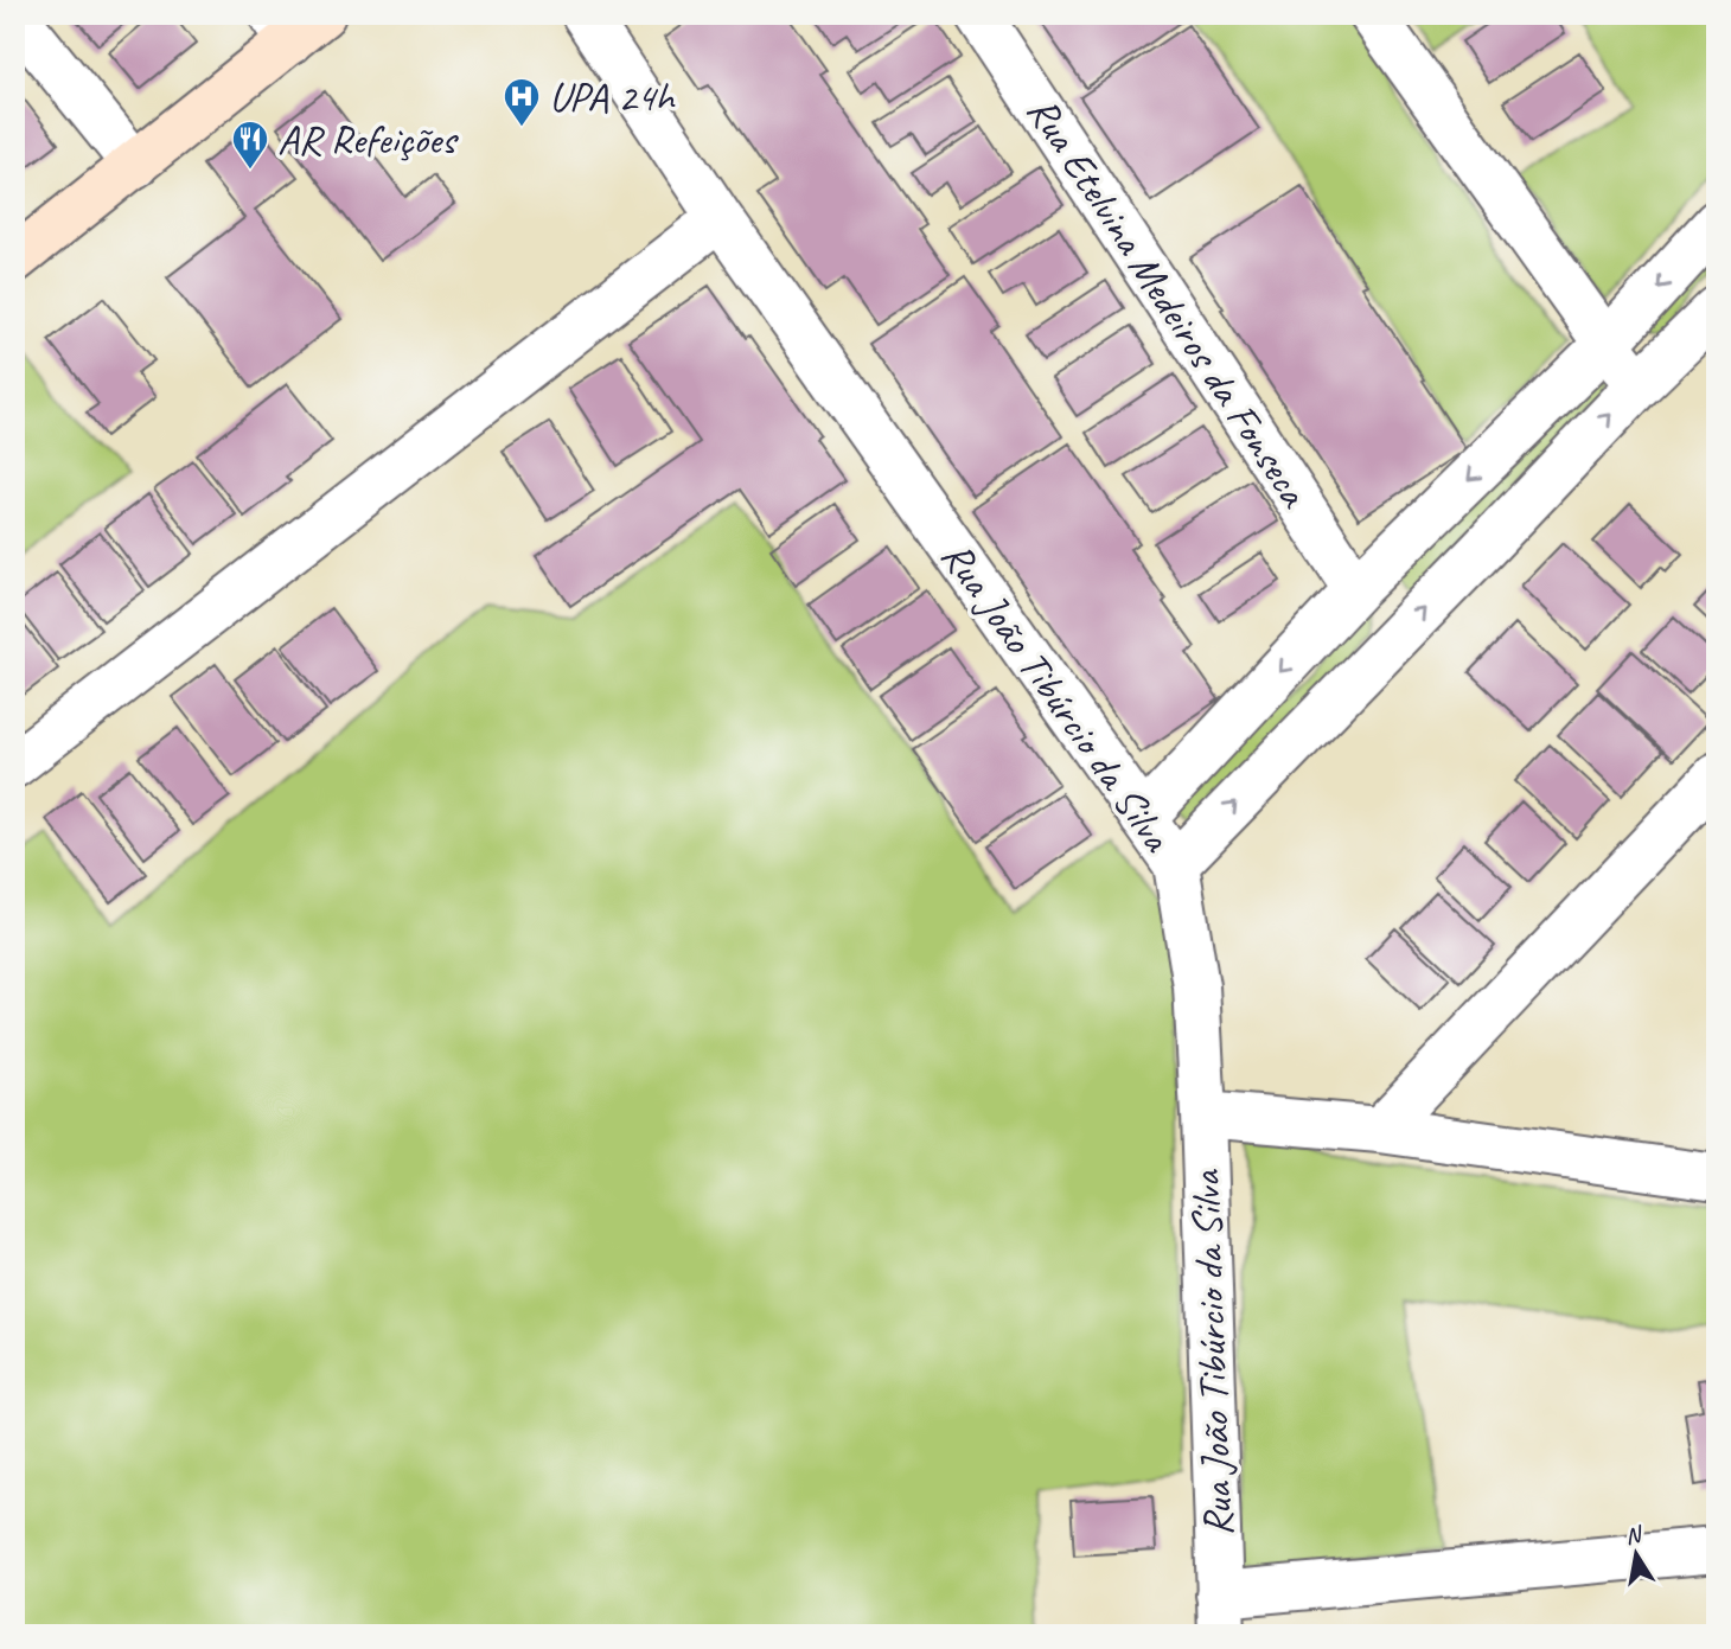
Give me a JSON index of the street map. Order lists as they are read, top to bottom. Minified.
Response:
{"streets":{"street":["Rua Etelvina Medeiros da Fonseca","Rua João Tibúrcio da Silva"]},"places":{"hospital":["UPA 24h"],"restaurant":["AR Refeições"]},"north":"top"}
